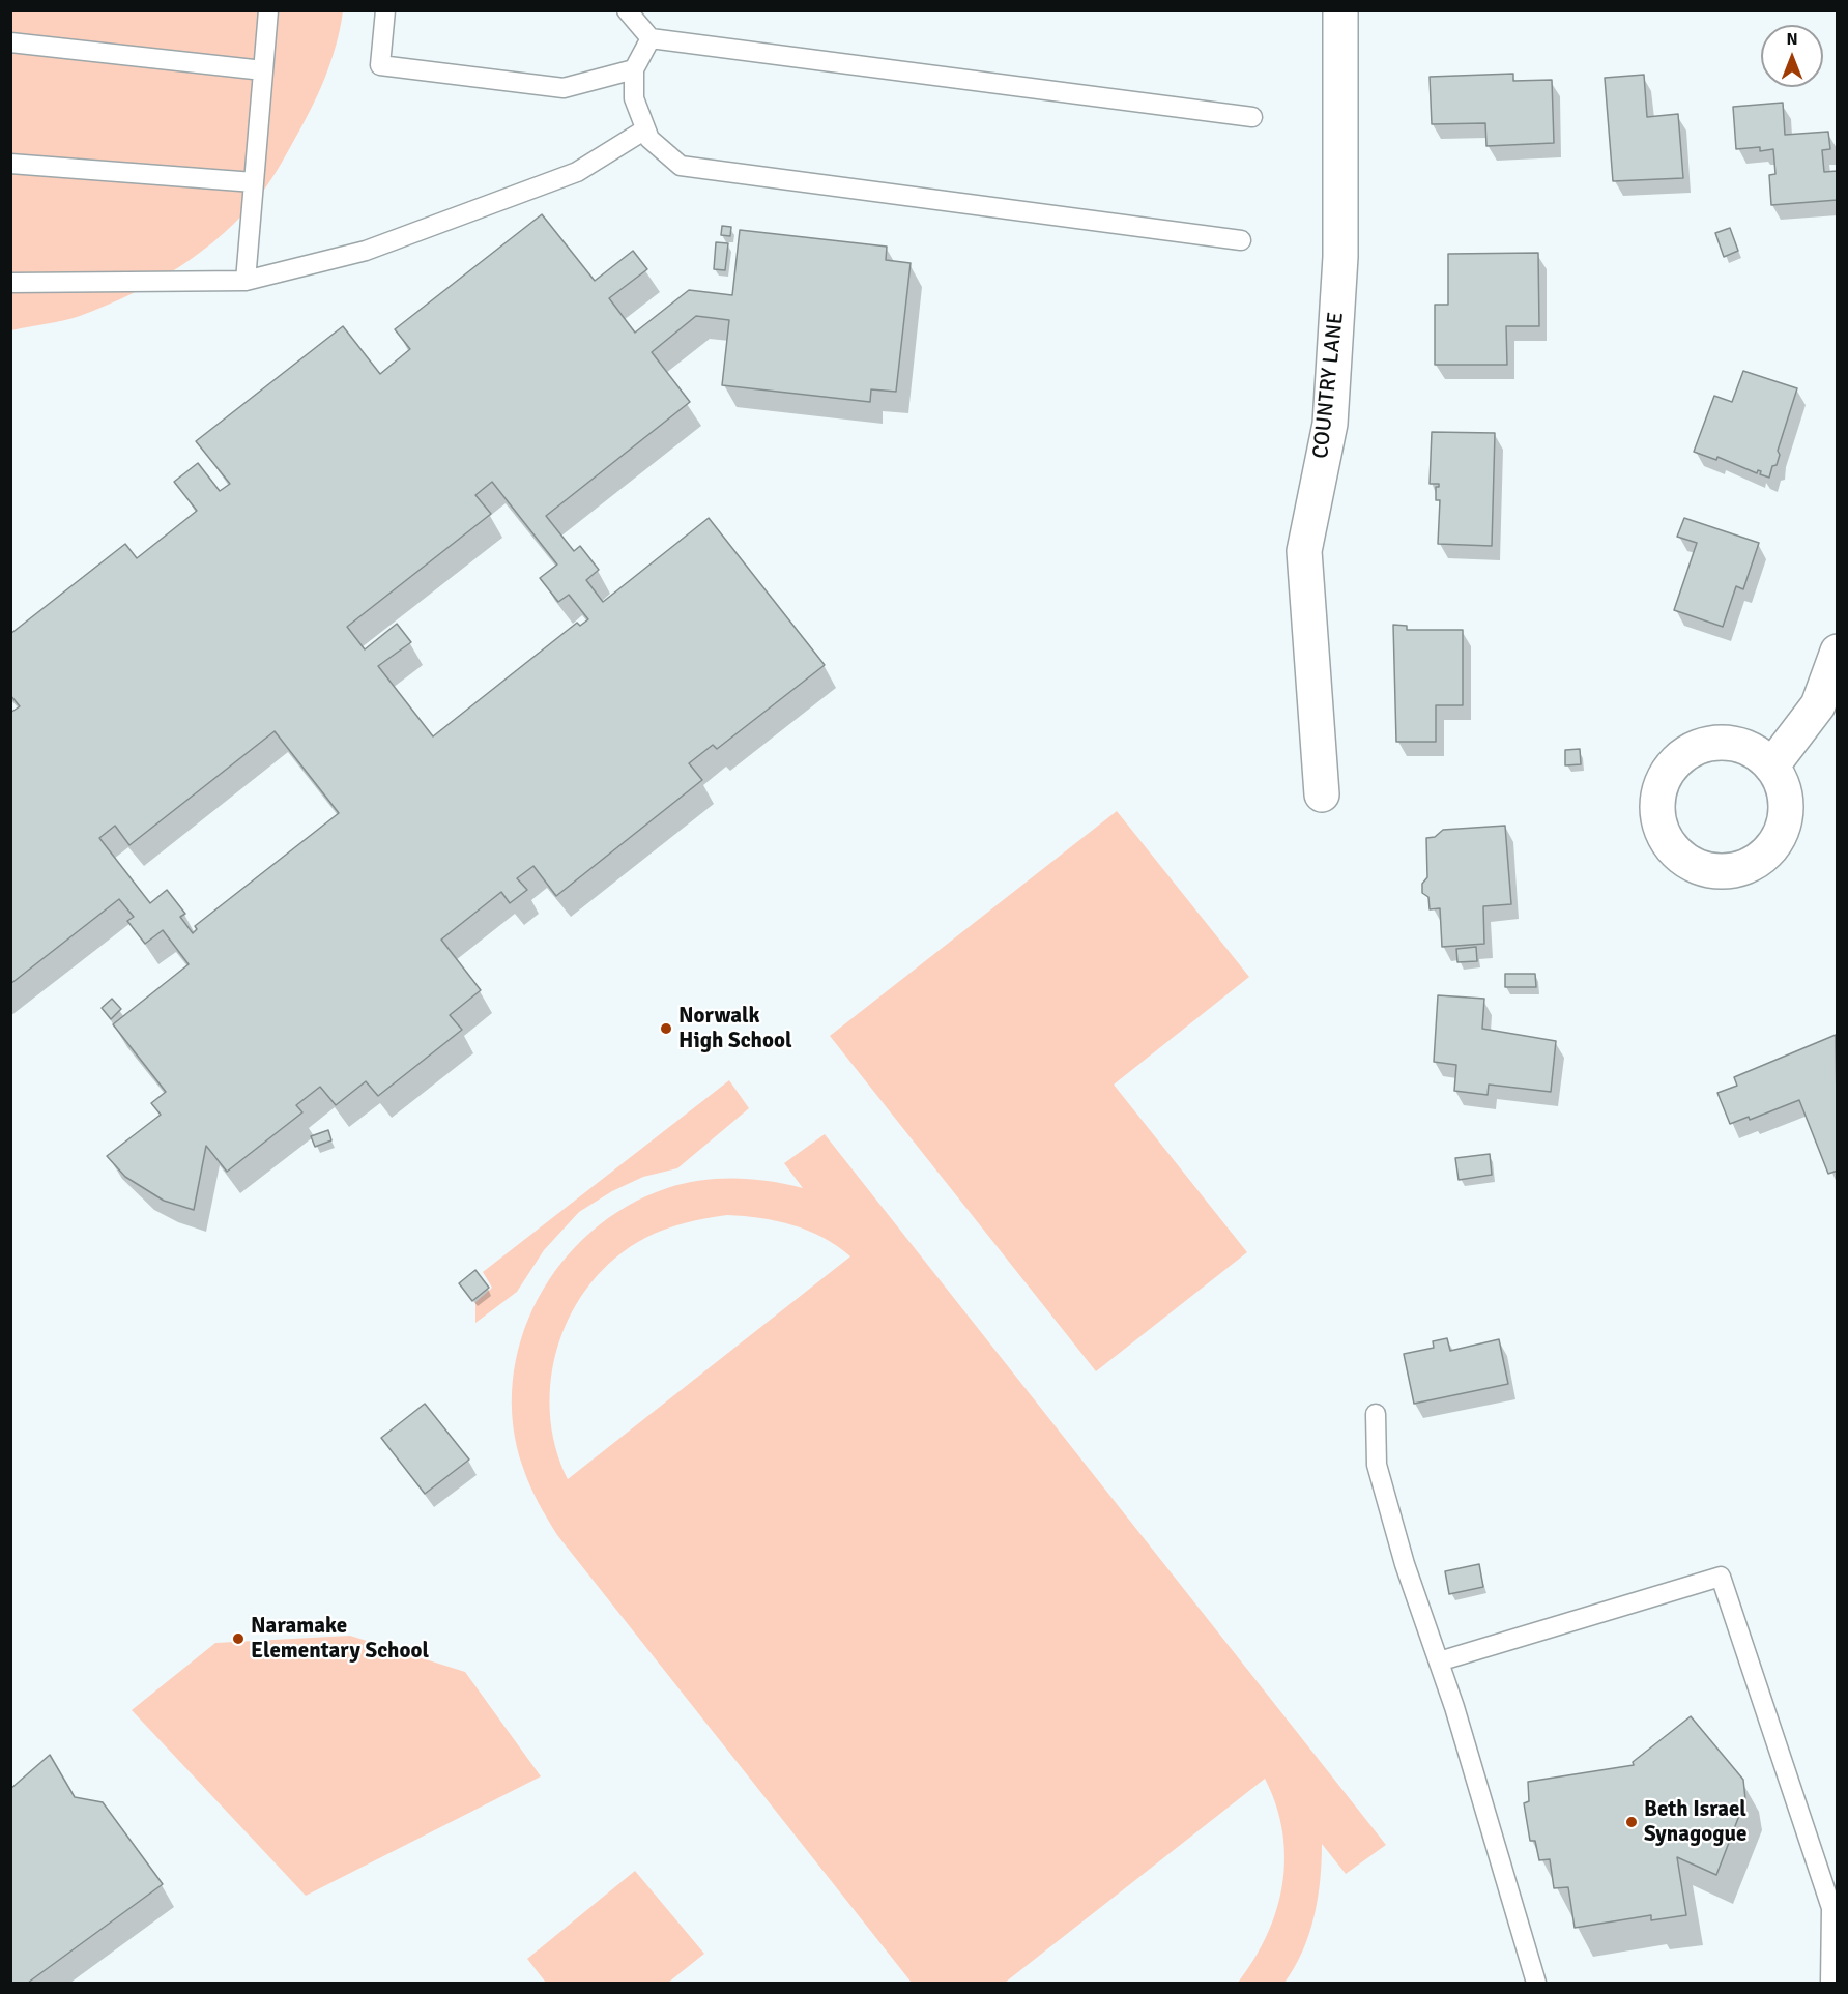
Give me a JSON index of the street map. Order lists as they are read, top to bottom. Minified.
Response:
{"streets":{"street":["COUNTRY LANE"]},"places":["Norwalk High School","Naramake Elementary School","Beth Israel Synagogue"],"north":"top"}
